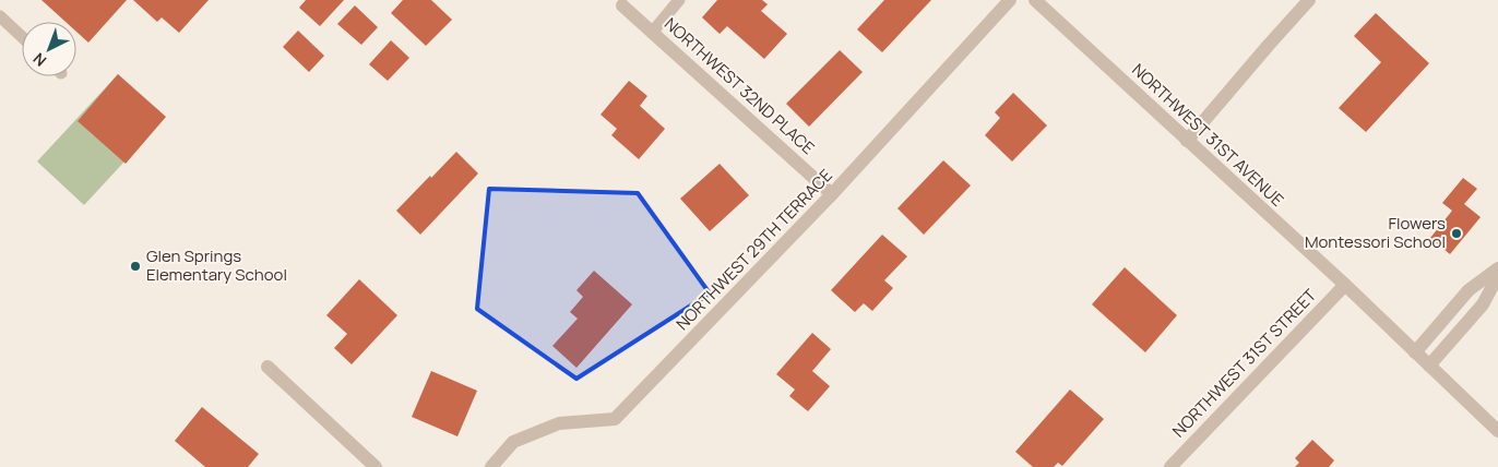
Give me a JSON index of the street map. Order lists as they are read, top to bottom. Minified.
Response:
{"streets":{"street":["NORTHWEST 32ND PLACE","NORTHWEST 31ST AVENUE","NORTHWEST 29TH TERRACE","NORTHWEST 31ST STREET"]},"crossings":[["NORTHWEST 32ND PLACE","NORTHWEST 29TH TERRACE"],["NORTHWEST 31ST AVENUE","NORTHWEST 31ST STREET"]],"places":["Flowers Montessori School","Glen Springs Elementary School"],"north":"bottom left"}
